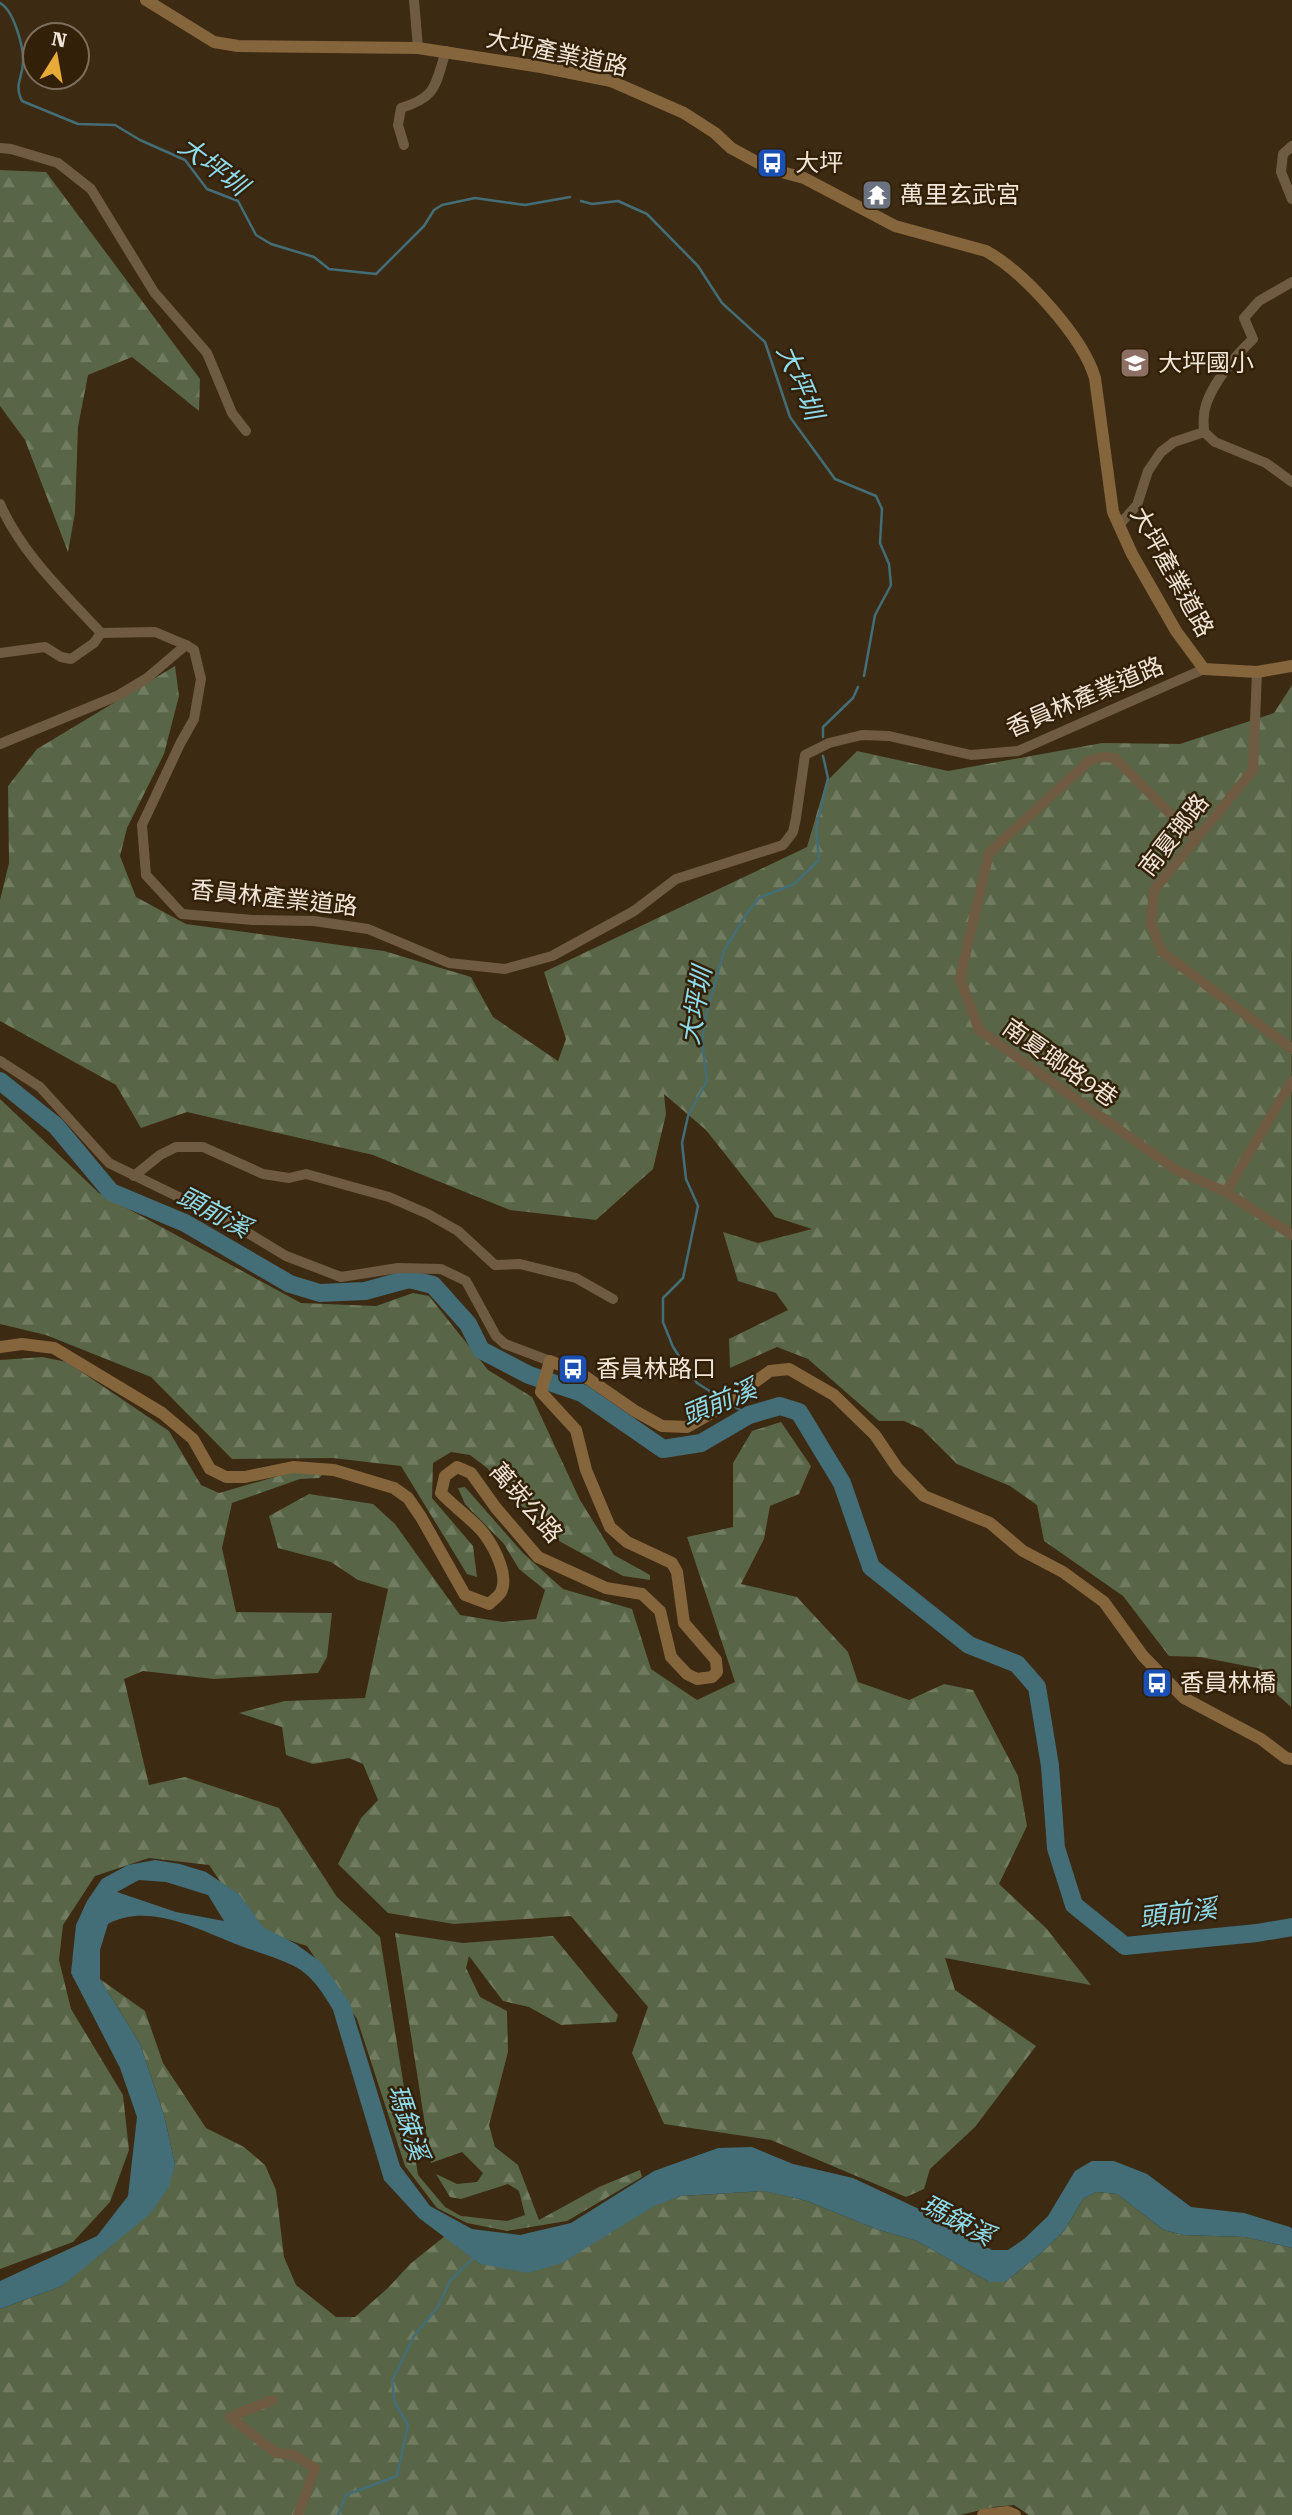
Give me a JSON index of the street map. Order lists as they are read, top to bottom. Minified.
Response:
{"streets":{"street":["大坪產業道路","香員林產業道路","南夏瑯路","南夏瑯路9巷","萬崁公路"]},"crossings":[["大坪產業道路","香員林產業道路"],["大坪產業道路","南夏瑯路"],["南夏瑯路","南夏瑯路9巷"]],"water":["大坪圳","頭前溪","瑪鋉溪"],"places":{"bus stop":["大坪","香員林路口","香員林橋"],"temple":["萬里玄武宮"],"school or university":["大坪國小"]},"north":"top"}
